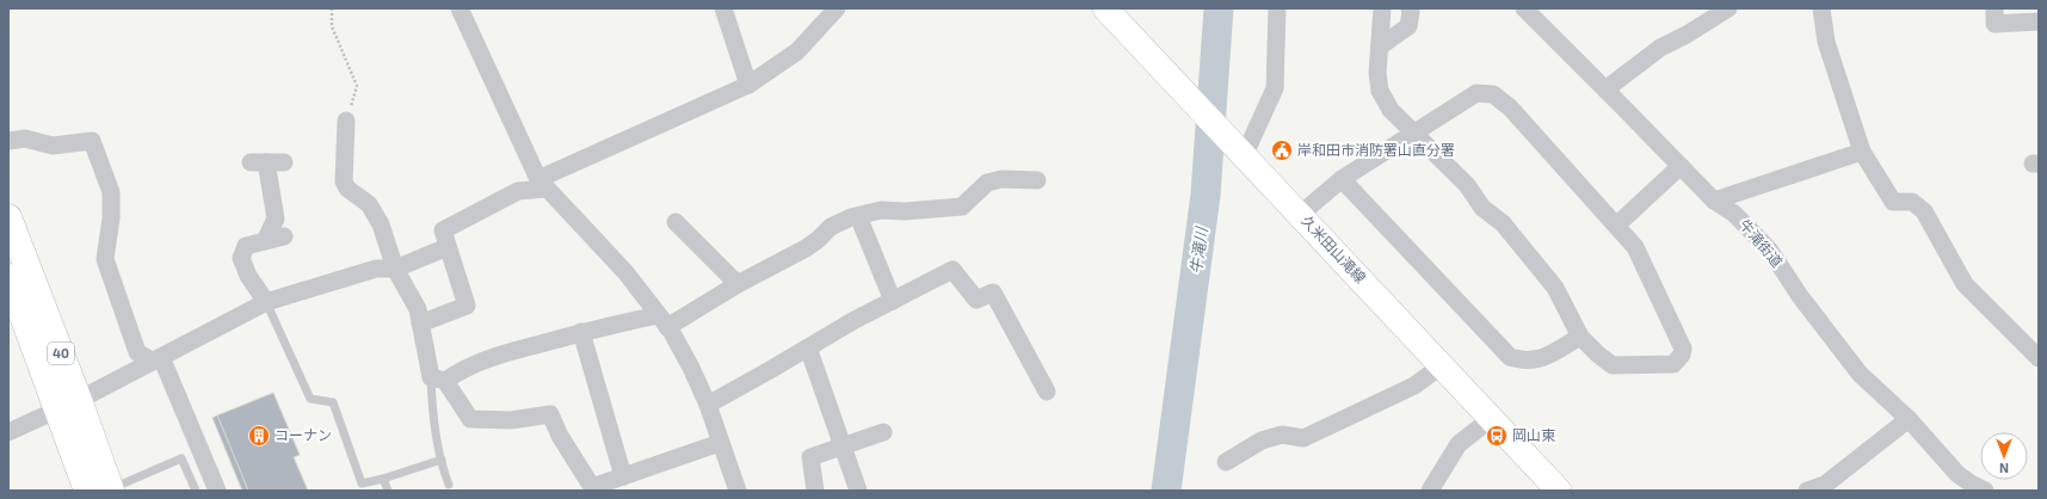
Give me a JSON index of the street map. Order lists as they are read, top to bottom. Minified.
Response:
{"streets":{"main road":["40"],"street":["牛滝街道","久米田山滝線"]},"water":["牛滝川"],"places":{"public building":["岸和田市消防署山直分署"],"building":["コーナン"],"bus stop":["岡山東"]},"north":"bottom"}
